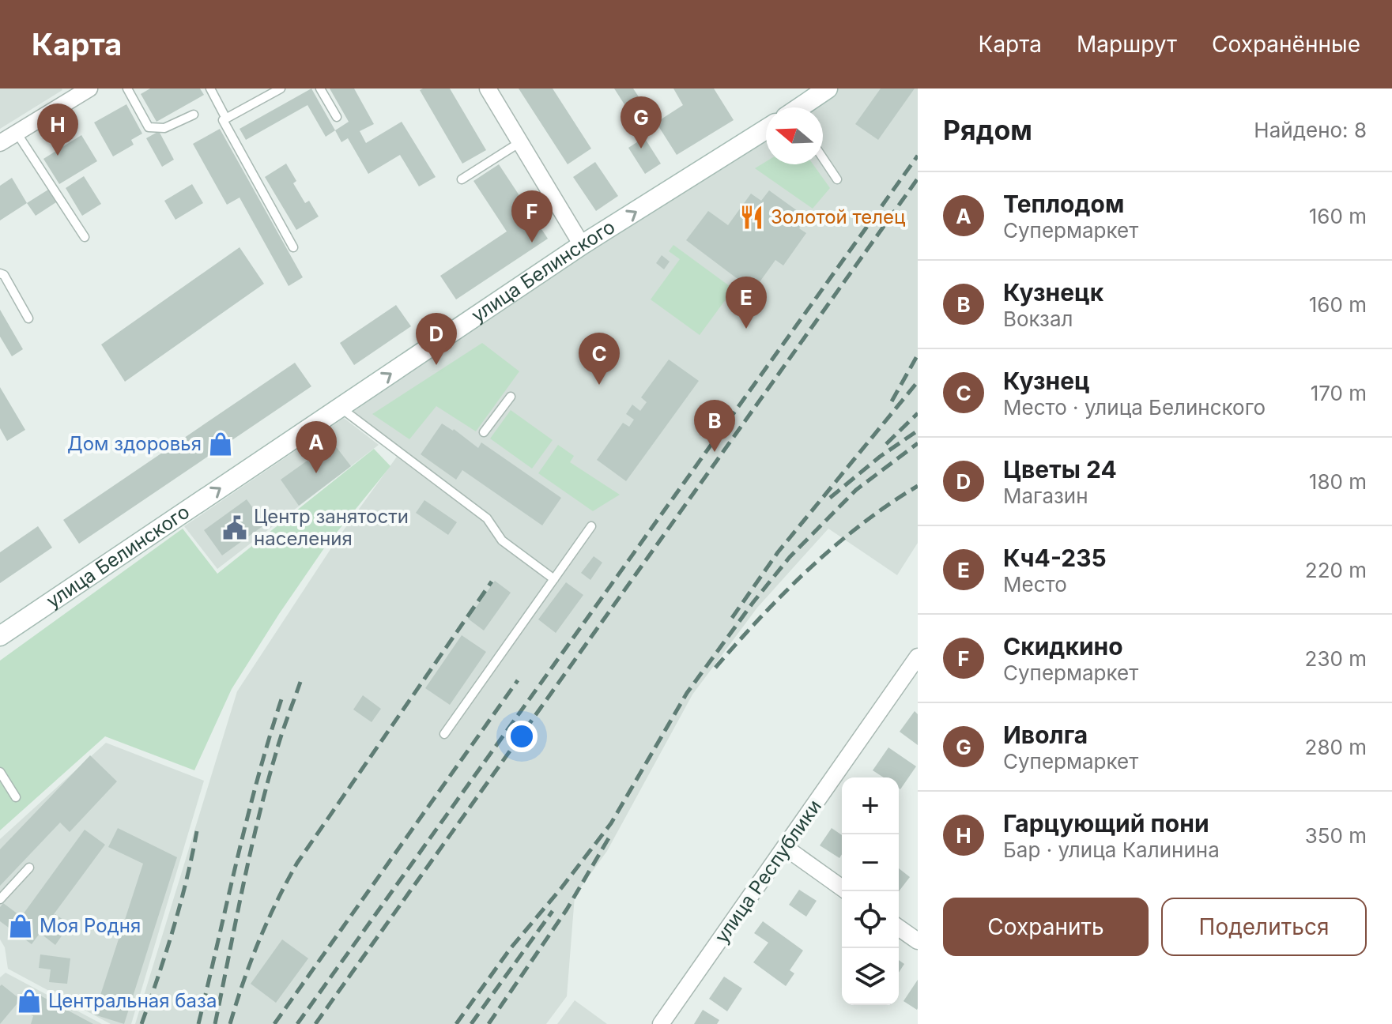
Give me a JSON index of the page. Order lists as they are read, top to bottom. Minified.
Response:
{"streets":{"street":["улица Белинского","улица Республики"]},"one_way":["улица Белинского"],"places":{"restaurant":["Золотой телец"],"shop":["Дом здоровья","Моя Родня","Центральная база"],"public building":["Центр занятости населения"]},"north":"left","page":{"header":"Карта","nav":["Карта","Маршрут","Сохранённые"],"heading":["Рядом","Найдено: 8"],"pins":["G","H","F","E","D","C","B","A"],"list":[{"mark":"A","name":"Теплодом","note":"Супермаркет","value":"160 m"},{"mark":"B","name":"Кузнецк","note":"Вокзал","value":"160 m"},{"mark":"C","name":"Кузнец","note":"Место · улица Белинского","value":"170 m"},{"mark":"D","name":"Цветы 24","note":"Магазин","value":"180 m"},{"mark":"E","name":"Кч4-235","note":"Место","value":"220 m"},{"mark":"F","name":"Скидкино","note":"Супермаркет","value":"230 m"},{"mark":"G","name":"Иволга","note":"Супермаркет","value":"280 m"},{"mark":"H","name":"Гарцующий пони","note":"Бар · улица Калинина","value":"350 m"}],"map_buttons":["+","−"],"buttons":["Сохранить","Поделиться"]}}
